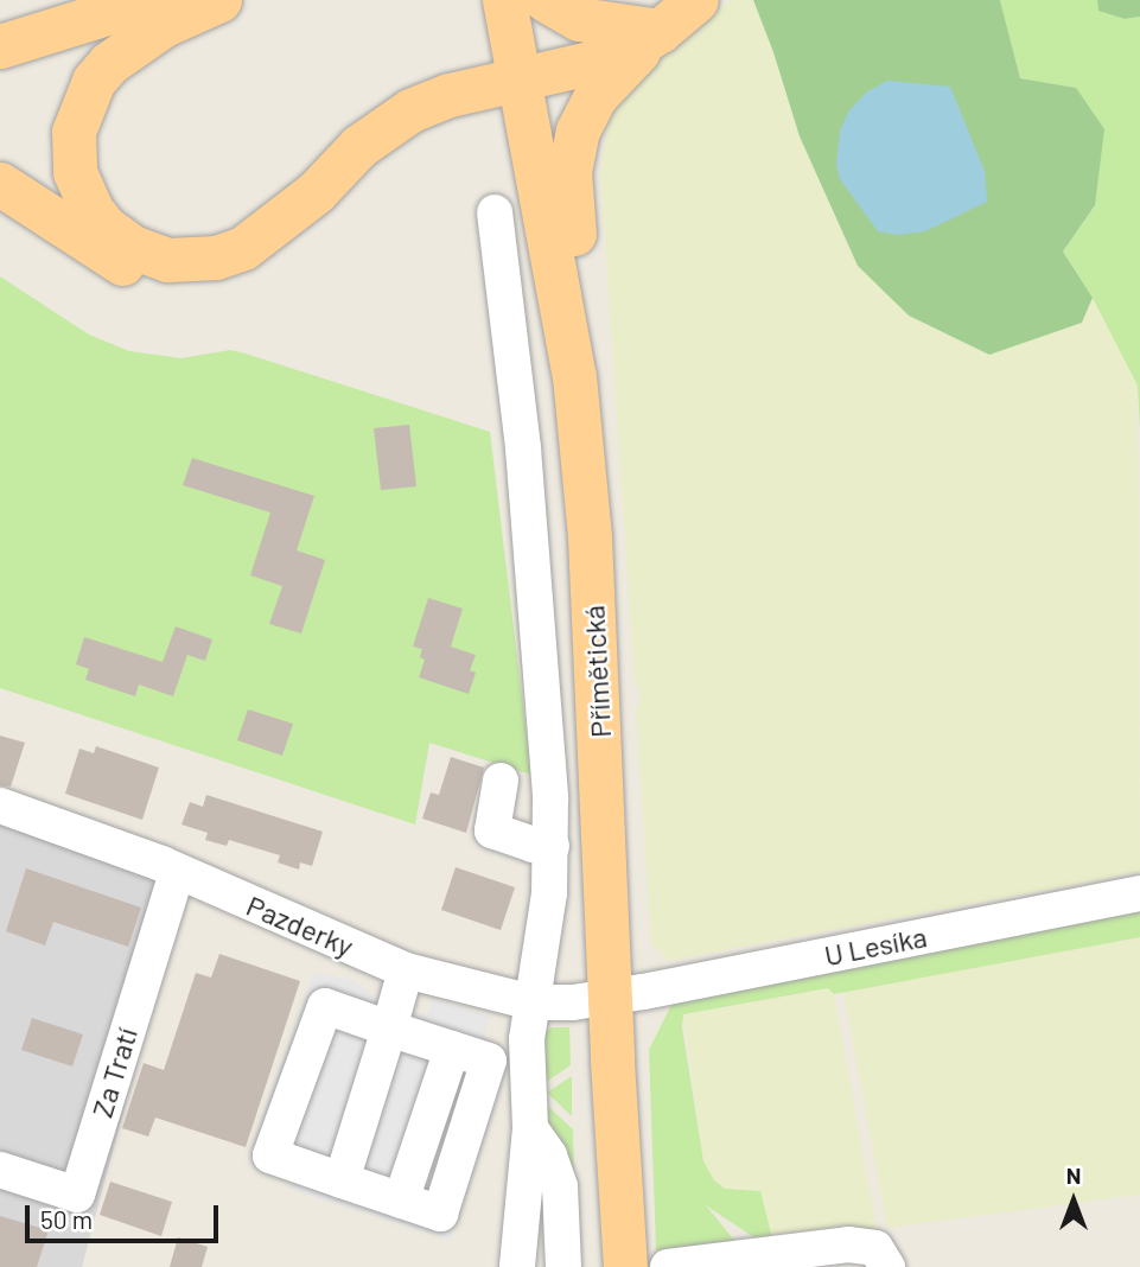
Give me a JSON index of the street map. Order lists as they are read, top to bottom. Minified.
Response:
{"streets":{"main road":["Přímětická"],"street":["Pazderky","U Lesíka","Za Tratí"]},"crossings":[["Přímětická","Pazderky"],["Přímětická","U Lesíka"],["Pazderky","U Lesíka"],["Pazderky","Za Tratí"]],"scale_bar":"50 m","north":"top"}
